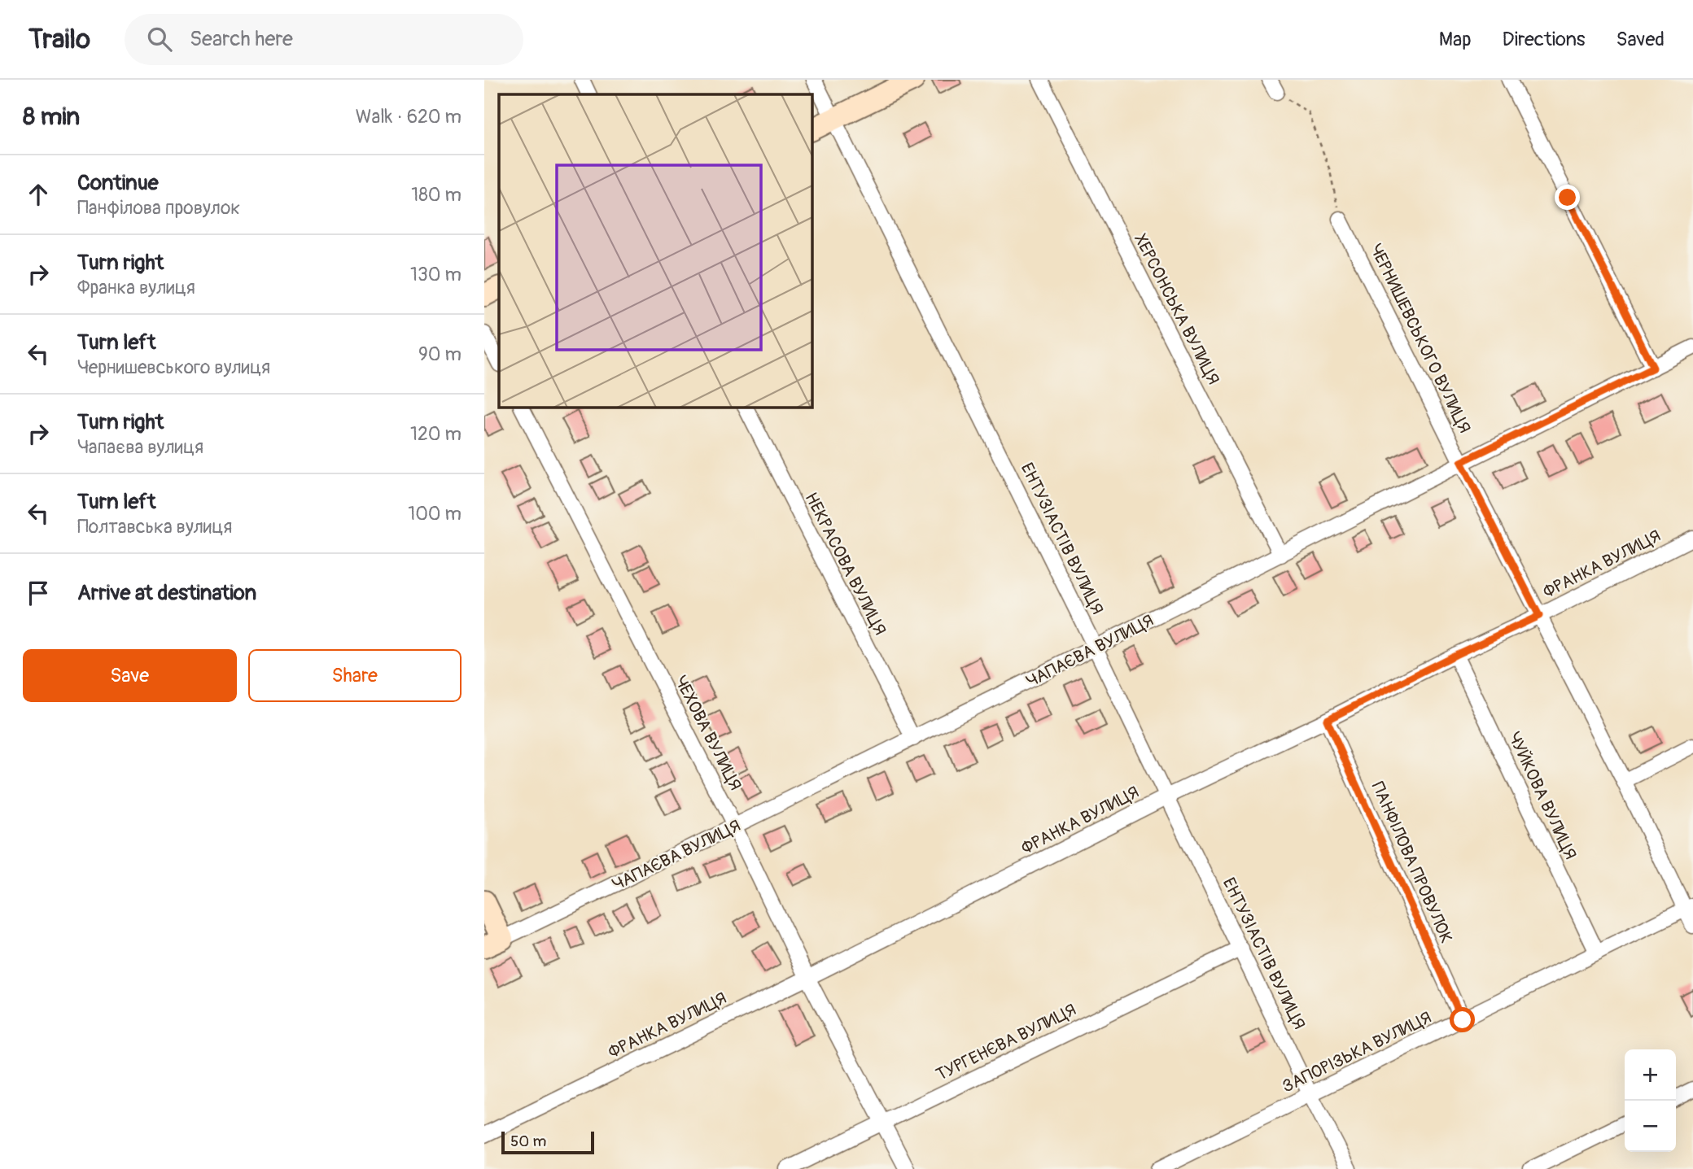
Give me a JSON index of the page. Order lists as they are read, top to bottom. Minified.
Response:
{"streets":{"street":["ХЕРСОНСЬКА ВУЛИЦЯ","ЧЕРНИШЕВСЬКОГО ВУЛИЦЯ","ЕНТУЗІАСТІВ ВУЛИЦЯ","НЕКРАСОВА ВУЛИЦЯ","ФРАНКА ВУЛИЦЯ","ЧАПАЄВА ВУЛИЦЯ","ЧЕХОВА ВУЛИЦЯ","ЧУЙКОВА ВУЛИЦЯ","ПАНФІЛОВА ПРОВУЛОК","ТУРГЕНЄВА ВУЛИЦЯ","ЗАПОРІЗЬКА ВУЛИЦЯ"]},"crossings":[["ХЕРСОНСЬКА ВУЛИЦЯ","ЧАПАЄВА ВУЛИЦЯ"],["ЧЕРНИШЕВСЬКОГО ВУЛИЦЯ","ФРАНКА ВУЛИЦЯ"],["ЧЕРНИШЕВСЬКОГО ВУЛИЦЯ","ЧАПАЄВА ВУЛИЦЯ"],["ЧЕРНИШЕВСЬКОГО ВУЛИЦЯ","ЗАПОРІЗЬКА ВУЛИЦЯ"],["ЕНТУЗІАСТІВ ВУЛИЦЯ","ФРАНКА ВУЛИЦЯ"],["ЕНТУЗІАСТІВ ВУЛИЦЯ","ЧАПАЄВА ВУЛИЦЯ"],["ЕНТУЗІАСТІВ ВУЛИЦЯ","ТУРГЕНЄВА ВУЛИЦЯ"],["ЕНТУЗІАСТІВ ВУЛИЦЯ","ЗАПОРІЗЬКА ВУЛИЦЯ"],["НЕКРАСОВА ВУЛИЦЯ","ЧАПАЄВА ВУЛИЦЯ"],["ФРАНКА ВУЛИЦЯ","ЧЕХОВА ВУЛИЦЯ"],["ФРАНКА ВУЛИЦЯ","ЧУЙКОВА ВУЛИЦЯ"],["ФРАНКА ВУЛИЦЯ","ПАНФІЛОВА ПРОВУЛОК"],["ЧАПАЄВА ВУЛИЦЯ","ЧЕХОВА ВУЛИЦЯ"],["ЧЕХОВА ВУЛИЦЯ","ТУРГЕНЄВА ВУЛИЦЯ"],["ЧУЙКОВА ВУЛИЦЯ","ЗАПОРІЗЬКА ВУЛИЦЯ"],["ПАНФІЛОВА ПРОВУЛОК","ЗАПОРІЗЬКА ВУЛИЦЯ"]],"scale_bar":"50 m","page":{"header":"Trailo","search":"Search here","nav":["Map","Directions","Saved"],"heading":["8 min","Walk · 620 m"],"list":[["Continue","Панфілова провулок","180 m"],["Turn right","Франка вулиця","130 m"],["Turn left","Чернишевського вулиця","90 m"],["Turn right","Чапаєва вулиця","120 m"],["Turn left","Полтавська вулиця","100 m"],"Arrive at destination"],"buttons":["Save","Share"],"map_buttons":["+","−"],"scale":"50 m"}}
